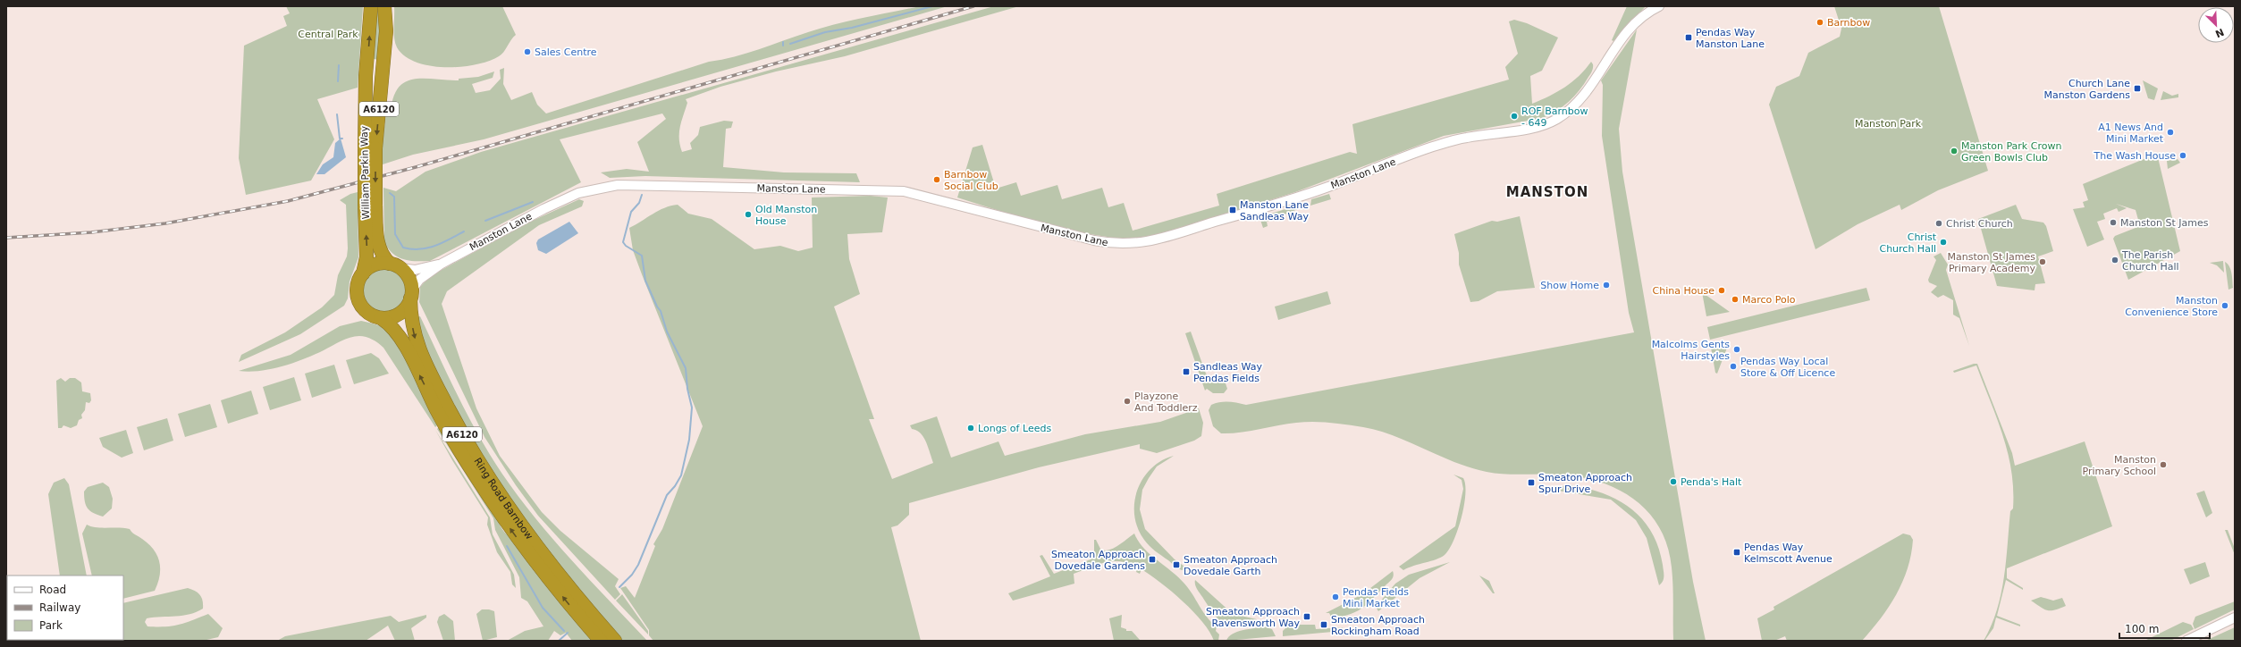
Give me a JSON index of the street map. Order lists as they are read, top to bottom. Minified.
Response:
{"streets":{"highway":["A6120","William Parkin Way","Ring Road Barnbow"],"street":["Manston Lane"]},"crossings":[["William Parkin Way","Manston Lane"],["William Parkin Way","Ring Road Barnbow"],["Manston Lane","Ring Road Barnbow"]],"districts":["MANSTON"],"parks":["Central Park","Manston Park"],"places":{"other":["Barnbow","Sales Centre","ROF Barnbow - 649","A1 News And Mini Market","Manston Park Crown Green Bowls Club","The Wash House","Barnbow Social Club","Old Manston House","Manston St James","Christ Church","Christ Church Hall","The Parish Church Hall","Manston St James Primary Academy","Show Home","China House","Marco Polo","Manston Convenience Store","Malcolms Gents Hairstyles","Pendas Way Local Store & Off Licence","Playzone And Toddlerz","Longs of Leeds","Manston Primary School","Penda's Halt","Pendas Fields Mini Market"],"transit":["Pendas Way Manston Lane","Church Lane Manston Gardens","Manston Lane Sandleas Way","Sandleas Way Pendas Fields","Smeaton Approach Spur Drive","Pendas Way Kelmscott Avenue","Smeaton Approach Dovedale Gardens","Smeaton Approach Dovedale Garth","Smeaton Approach Ravensworth Way","Smeaton Approach Rockingham Road"]},"legend":["Road","Railway","Park"],"scale_bar":"100 m","north":"bottom right"}
